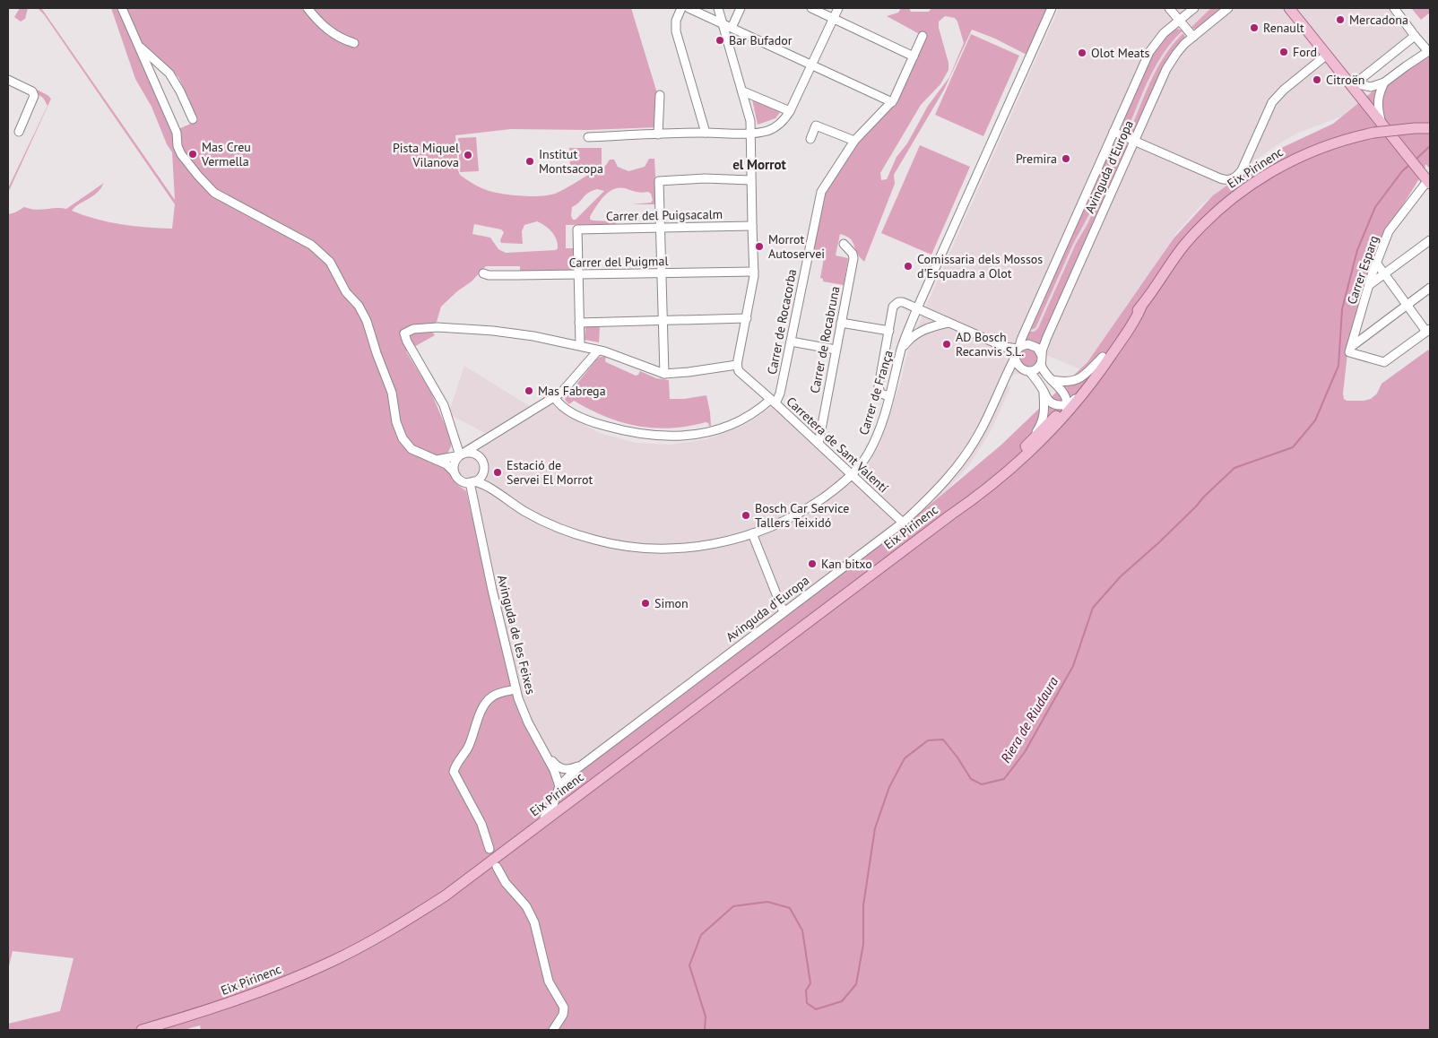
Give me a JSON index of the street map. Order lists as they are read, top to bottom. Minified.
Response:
{"streets":{"main road":["Eix Pirinenc"],"street":["Avinguda d'Europa","Carrer del Puigsacalm","Carrer del Puigmal","Carrer Esparg","Carrer de Rocacorba","Carrer de Rocabruna","Carrer de França","Carretera de Sant Valentí","Avinguda de les Feixes"]},"crossings":[["Avinguda d'Europa","Eix Pirinenc"],["Avinguda d'Europa","Carretera de Sant Valentí"],["Avinguda d'Europa","Avinguda de les Feixes"],["Carrer del Puigsacalm","Carrer del Puigmal"],["Carrer de Rocacorba","Carretera de Sant Valentí"],["Carrer de Rocabruna","Carretera de Sant Valentí"],["Carrer de França","Carretera de Sant Valentí"],["Carrer de França","Avinguda de les Feixes"]],"districts":["el Morrot"],"water":["Riera de Riudaura"],"places":["Mercadona","Renault","Bar Bufador","Ford","Olot Meats","Citroën","Mas Creu Vermella","Pista Miquel Vilanova","Premira","Institut Montsacopa","Morrot Autoservei","Comissaria dels Mossos d'Esquadra a Olot","AD Bosch Recanvis S.L.","Mas Fabrega","Estació de Servei El Morrot","Bosch Car Service Tallers Teixidó","Kan bitxo","Simon"]}
